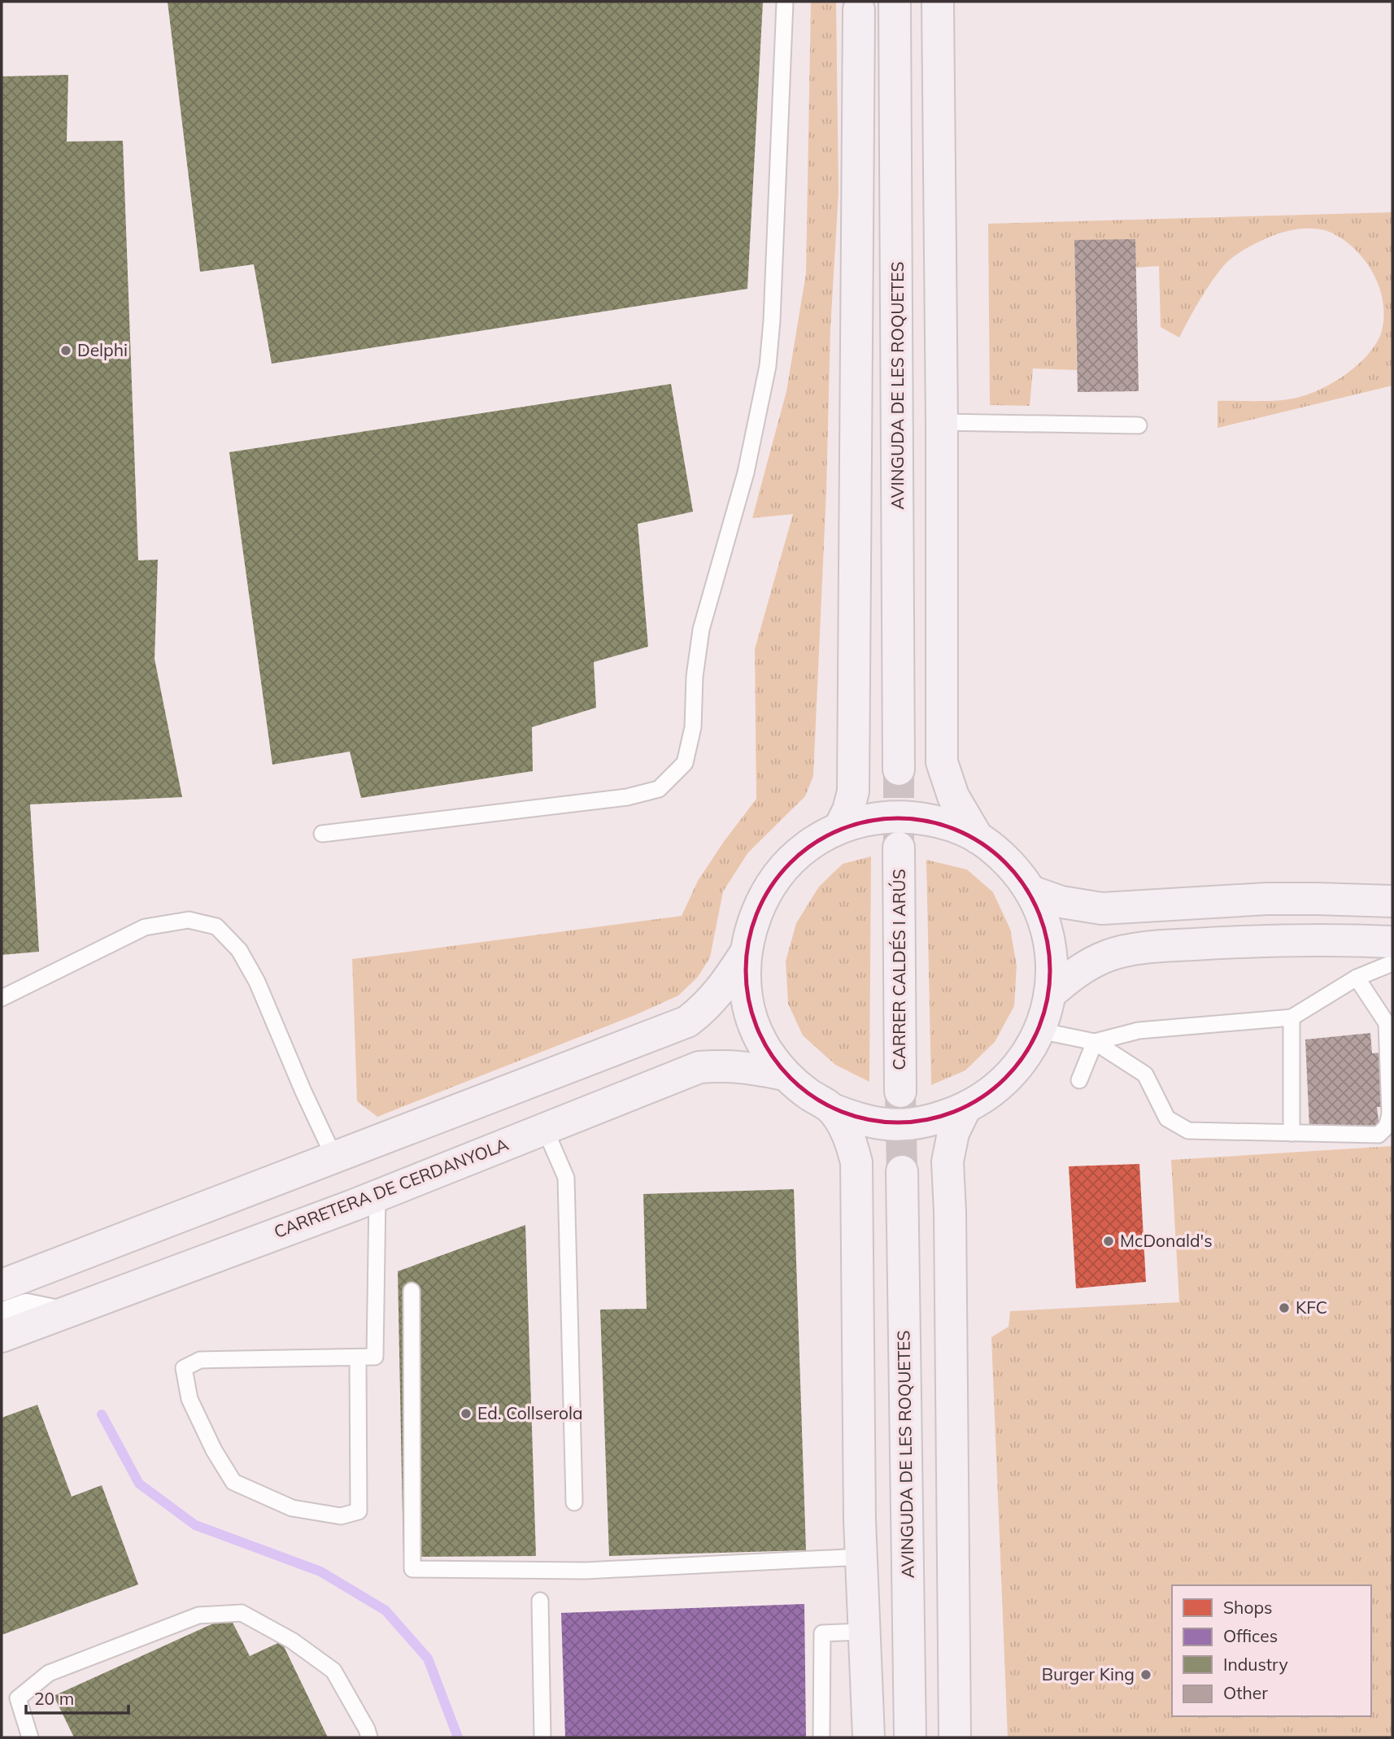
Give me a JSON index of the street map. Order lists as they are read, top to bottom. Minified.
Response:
{"streets":{"main road":["AVINGUDA DE LES ROQUETES","CARRER CALDÉS I ARÚS","CARRETERA DE CERDANYOLA"]},"places":["Delphi","McDonald's","KFC","Ed. Collserola","Burger King"],"legend":["Shops","Offices","Industry","Other"],"scale_bar":"20 m"}
